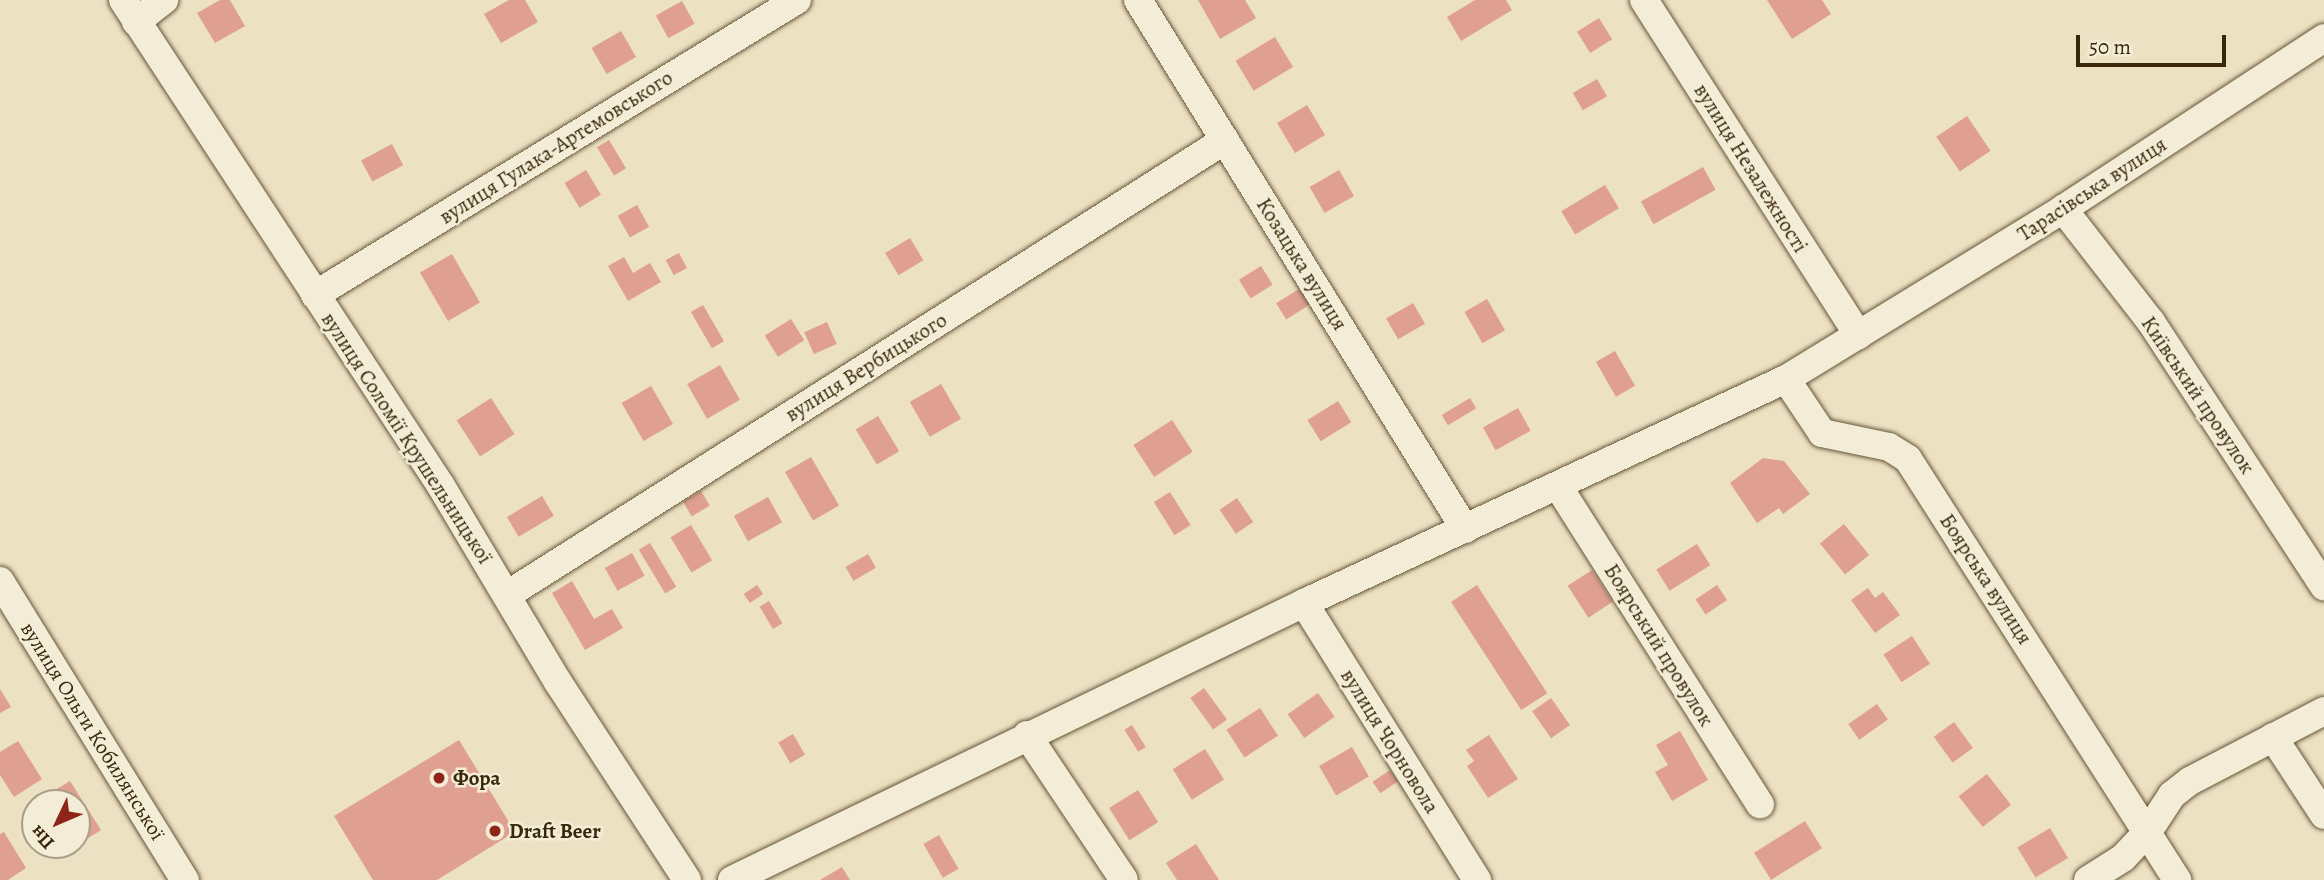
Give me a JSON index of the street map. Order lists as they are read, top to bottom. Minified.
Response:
{"streets":{"street":["вулиця Гулака-Артемовського","вулиця Незалежності","Тарасівська вулиця","Козацька вулиця","вулиця Вербицького","Київський провулок","вулиця Соломії Крушельницької","Боярська вулиця","Боярський провулок","вулиця Ольги Кобилянської","вулиця Чорновола"]},"crossings":[["вулиця Гулака-Артемовського","вулиця Соломії Крушельницької"],["вулиця Незалежності","Тарасівська вулиця"],["Тарасівська вулиця","Козацька вулиця"],["Тарасівська вулиця","Київський провулок"],["Тарасівська вулиця","Боярська вулиця"],["Тарасівська вулиця","Боярський провулок"],["Тарасівська вулиця","вулиця Чорновола"],["Козацька вулиця","вулиця Вербицького"],["вулиця Вербицького","вулиця Соломії Крушельницької"]],"places":["Фора","Draft Beer"],"scale_bar":"50 m","north":"bottom left"}
